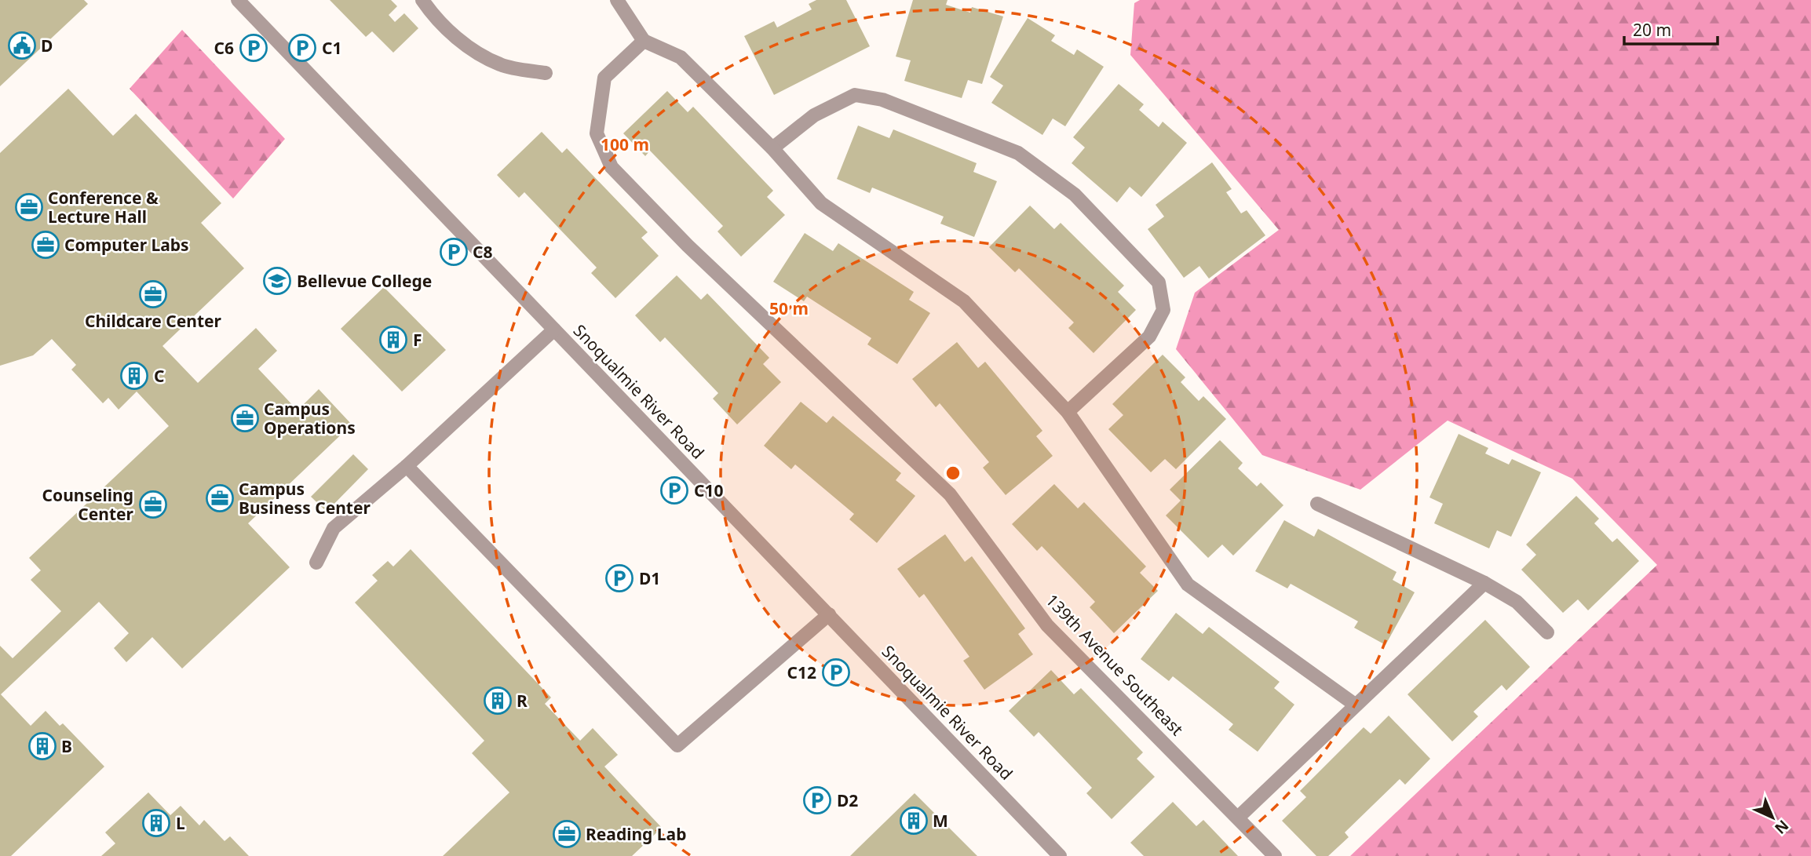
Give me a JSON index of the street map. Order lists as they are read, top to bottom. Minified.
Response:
{"streets":{"street":["Snoqualmie River Road","139th Avenue Southeast"]},"places":{"public building":["D"],"parking":["C6","C1","C8","C10","D1","C12","D2"],"office":["Conference & Lecture Hall","Computer Labs","Childcare Center","Campus Operations","Campus Business Center","Counseling Center","Reading Lab"],"school or university":["Bellevue College"],"building":["F","C","R","B","M","L"]},"scale_bar":"20 m","north":"bottom right","rings":["100 m","50 m"]}
